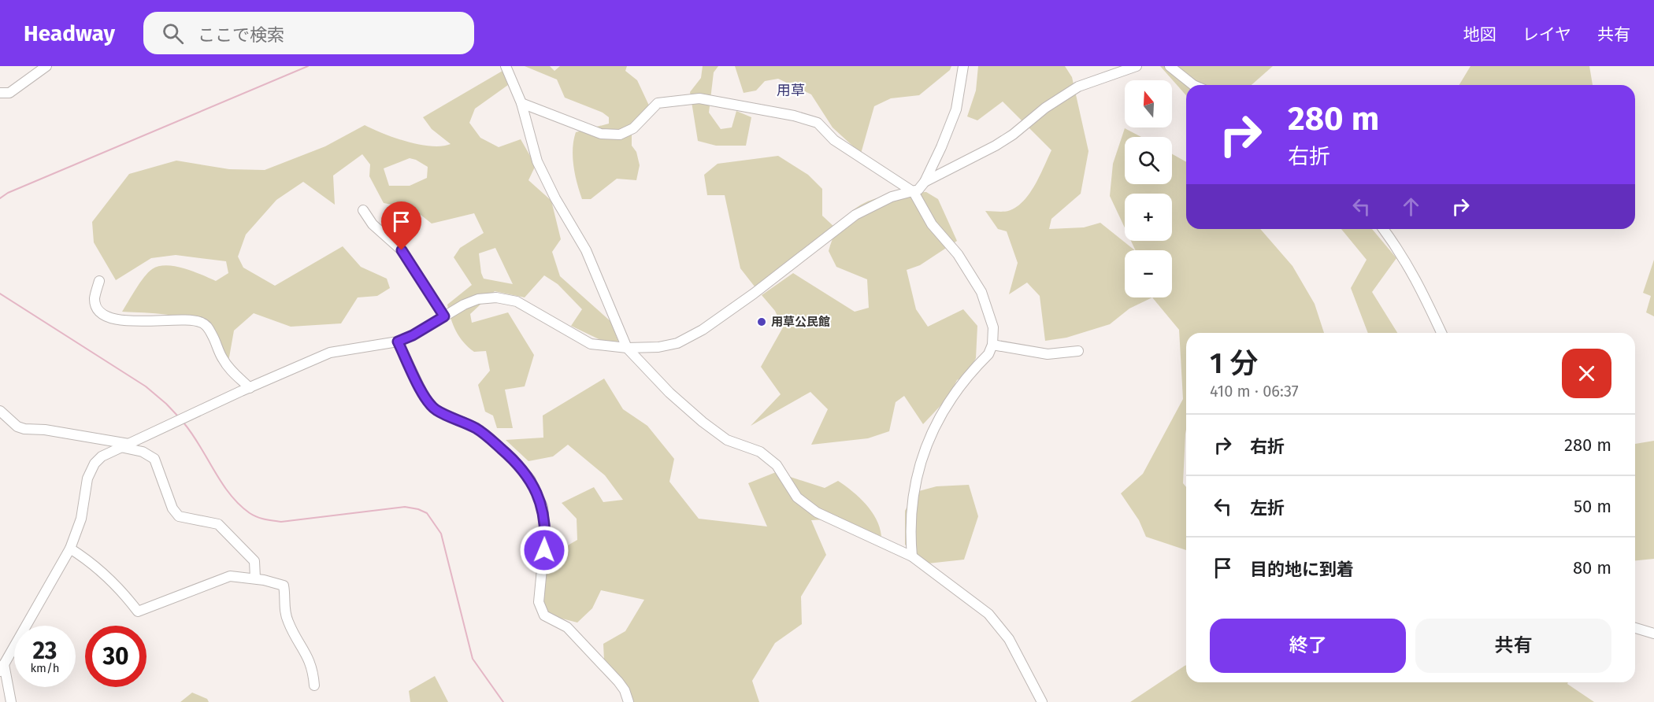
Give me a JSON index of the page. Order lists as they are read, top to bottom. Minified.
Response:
{"districts":["用草"],"places":["用草公民館"],"north":"top","page":{"header":"Headway","search":"ここで検索","nav":["地図","レイヤ","共有"],"map_buttons":["+","−"],"turn":["280 m","右折"],"heading":["1 分","410 m · 06:37"],"list":[{"name":"右折","value":"280 m"},{"name":"左折","value":"50 m"},{"name":"目的地に到着","value":"80 m"}],"buttons":["終了","共有"],"speed":"23 km/h","limit":"30"}}
